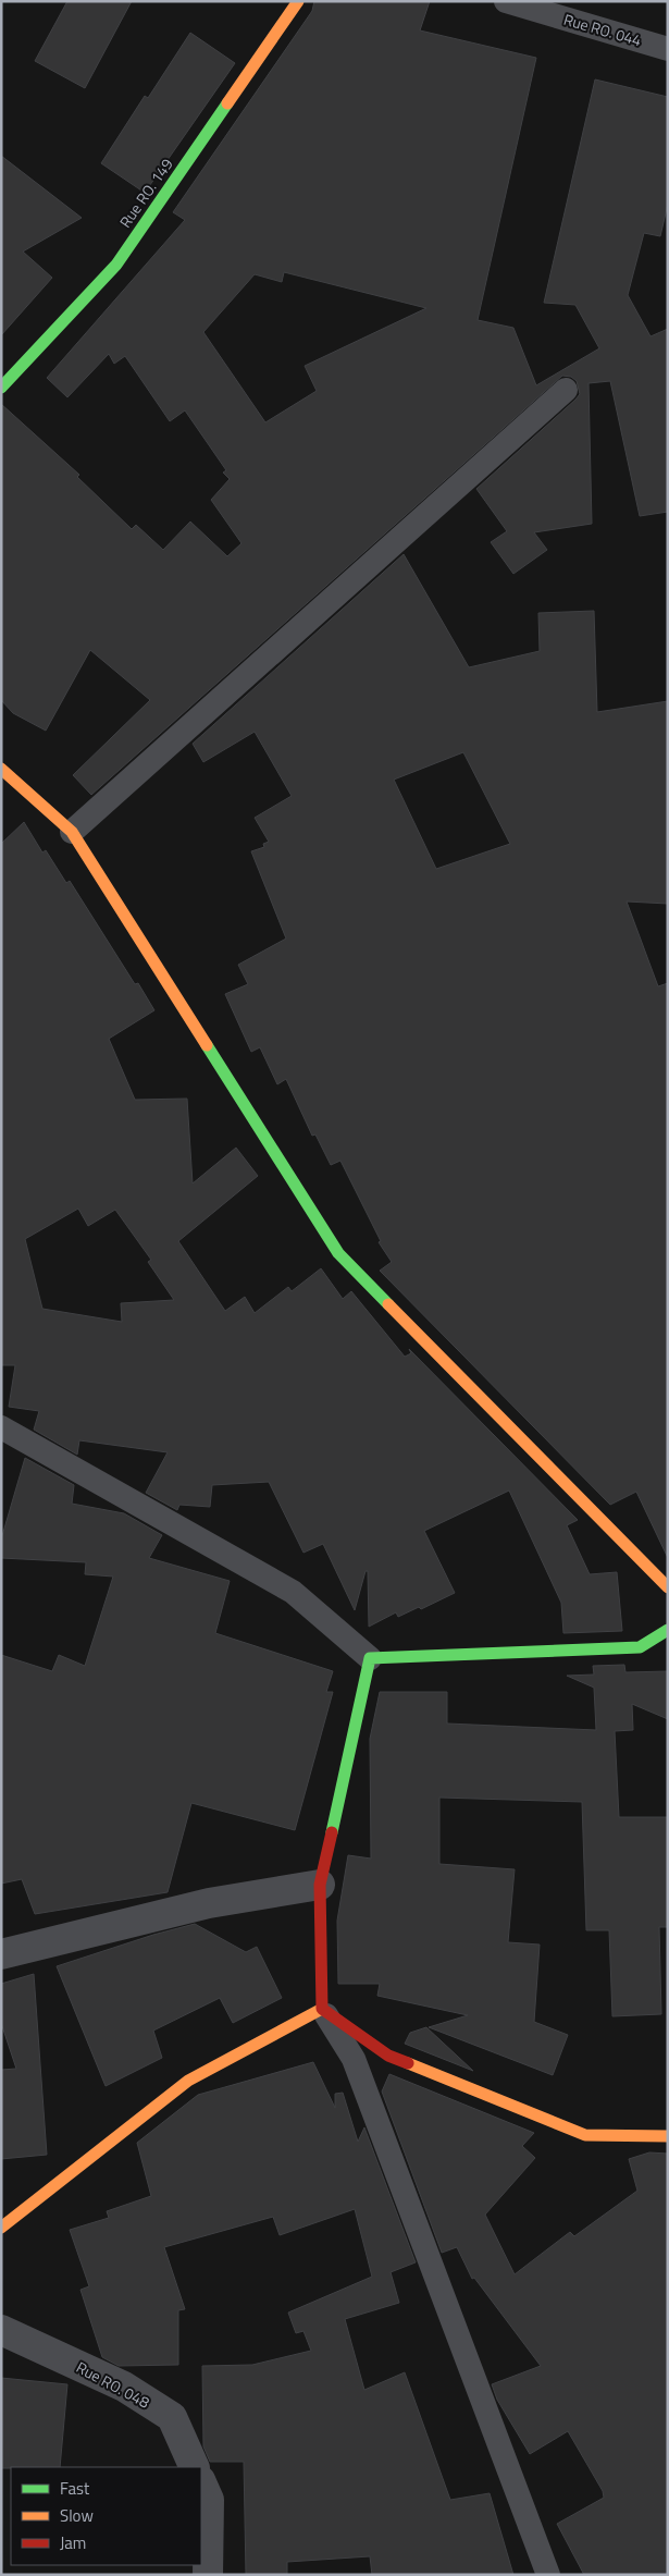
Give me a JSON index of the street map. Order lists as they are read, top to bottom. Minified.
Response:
{"streets":{"street":["Rue RO. 149","Rue RO. 048"],"lane":["Rue RO. 044"]},"legend":["Fast","Slow","Jam"]}
